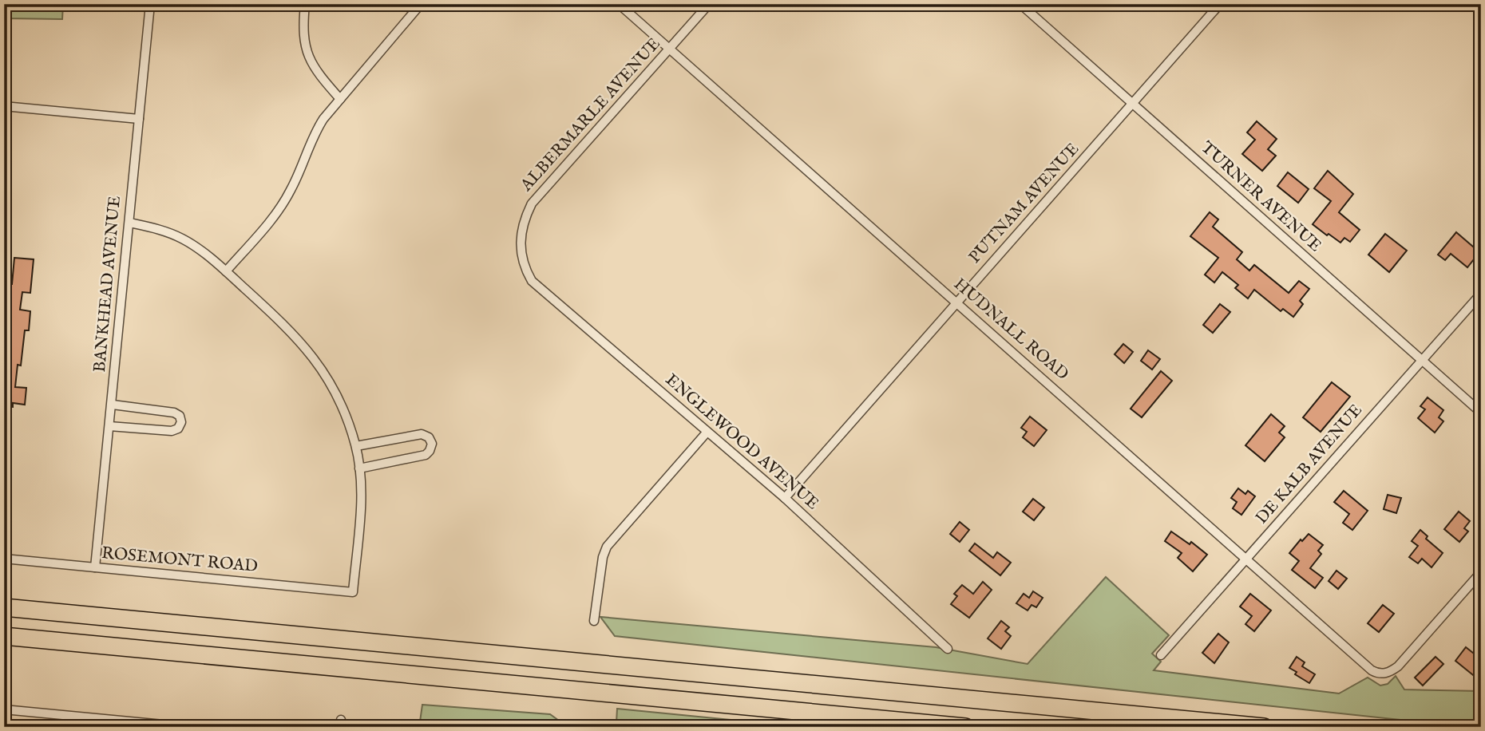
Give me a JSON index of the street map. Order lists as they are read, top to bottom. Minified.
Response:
{"streets":{"street":["ALBERMARLE AVENUE","TURNER AVENUE","PUTNAM AVENUE","BANKHEAD AVENUE","HUDNALL ROAD","ENGLEWOOD AVENUE","DE KALB AVENUE","ROSEMONT ROAD"]},"crossings":[["ALBERMARLE AVENUE","HUDNALL ROAD"],["ALBERMARLE AVENUE","ENGLEWOOD AVENUE"],["TURNER AVENUE","PUTNAM AVENUE"],["TURNER AVENUE","DE KALB AVENUE"],["PUTNAM AVENUE","HUDNALL ROAD"],["PUTNAM AVENUE","ENGLEWOOD AVENUE"],["BANKHEAD AVENUE","ROSEMONT ROAD"],["HUDNALL ROAD","DE KALB AVENUE"]]}
